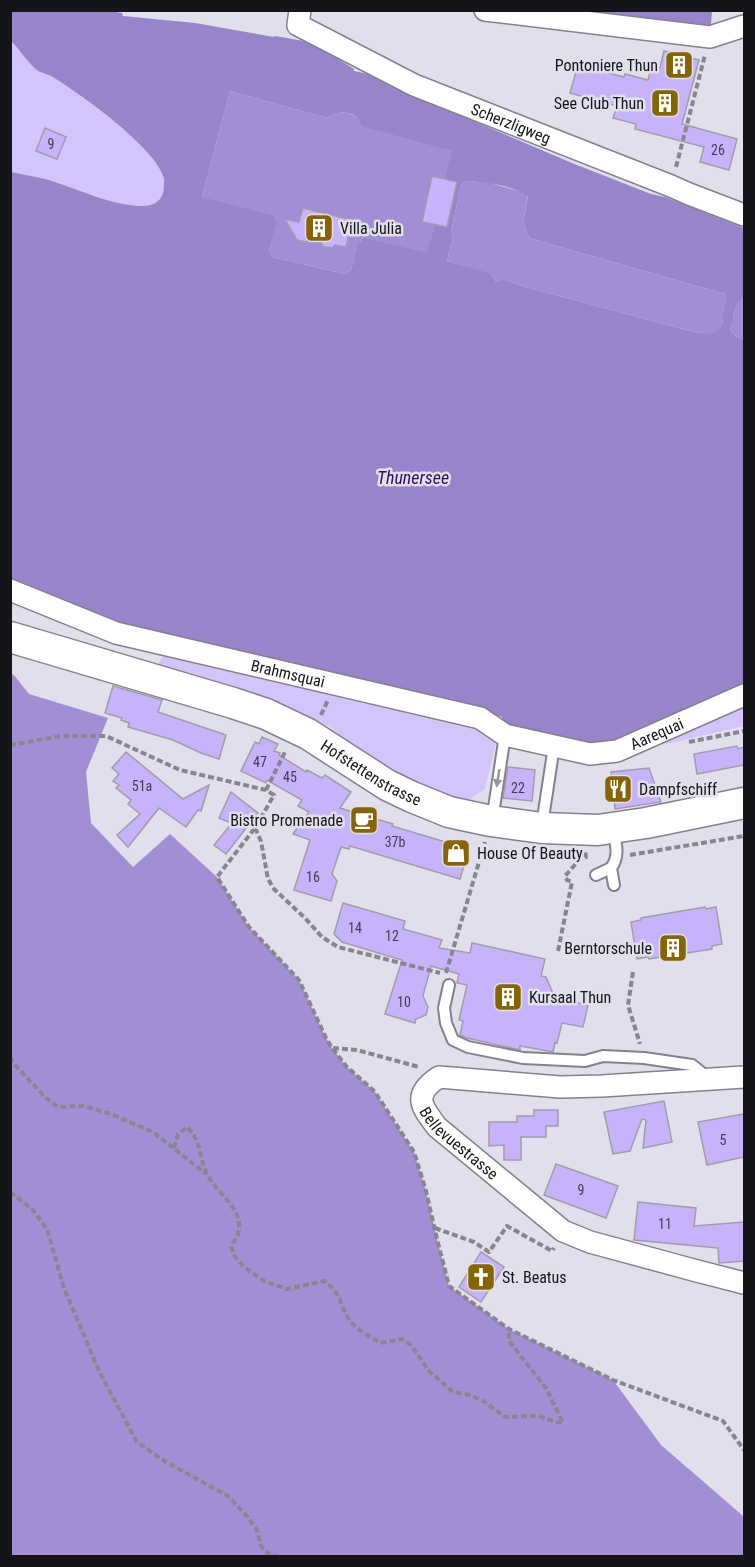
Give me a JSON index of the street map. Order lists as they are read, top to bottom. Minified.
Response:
{"streets":{"main road":["Hofstettenstrasse"],"street":["Scherzligweg","Brahmsquai","Aarequai","Bellevuestrasse"]},"crossings":[["Brahmsquai","Aarequai"]],"water":["Thunersee"],"places":{"building":["Pontoniere Thun","See Club Thun","Villa Julia","Berntorschule","Kursaal Thun"],"restaurant":["Dampfschiff"],"cafe":["Bistro Promenade"],"shop":["House Of Beauty"],"church":["St. Beatus"]},"house_numbers":["9","26","47","45","51a","22","37b","16","14","12","10","5","9","11"]}
